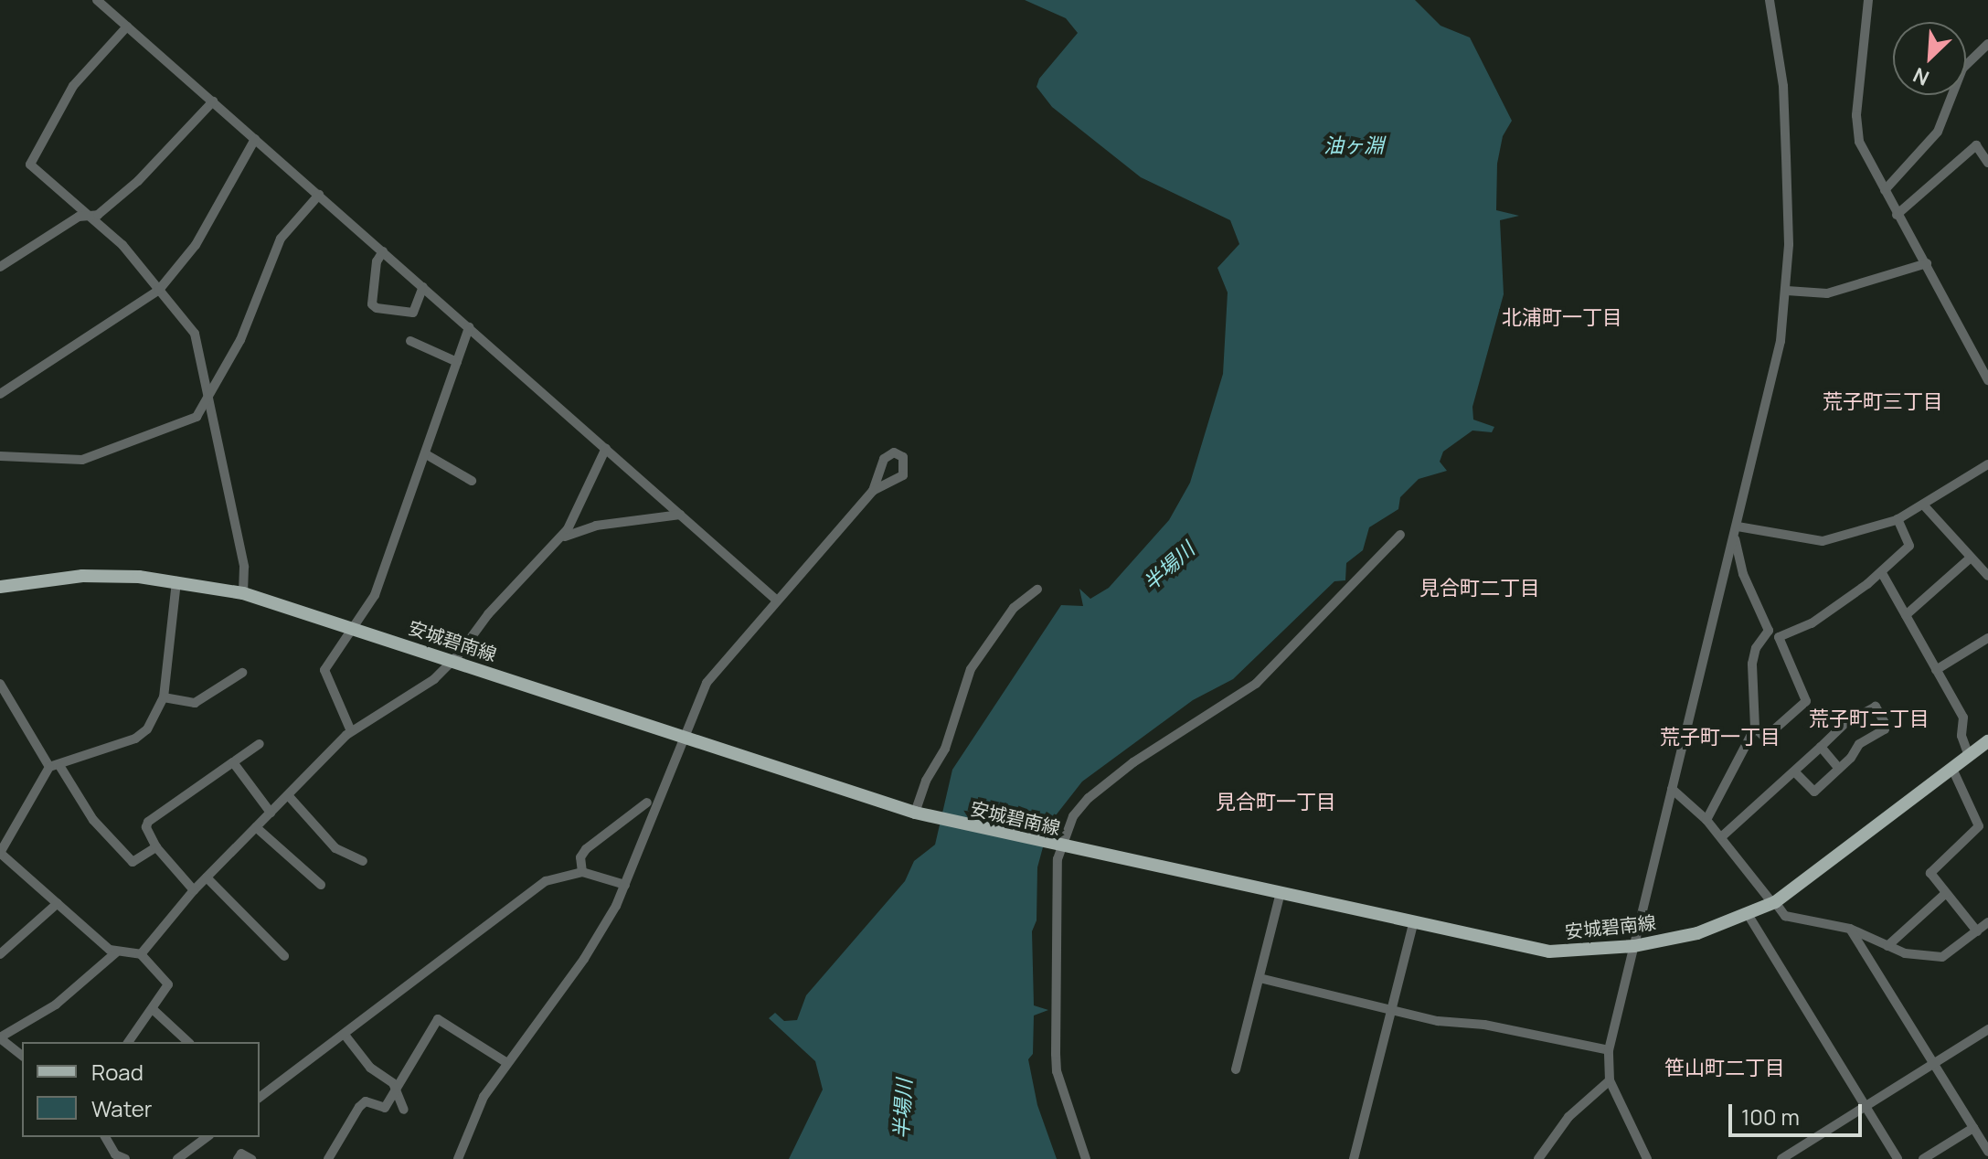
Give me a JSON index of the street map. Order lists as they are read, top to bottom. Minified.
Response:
{"streets":{"main road":["安城碧南線"]},"districts":["北浦町一丁目","荒子町三丁目","見合町二丁目","荒子町二丁目","荒子町一丁目","見合町一丁目","笹山町二丁目"],"water":["油ヶ淵","半場川"],"legend":["Road","Water"],"scale_bar":"100 m","north":"bottom left"}
